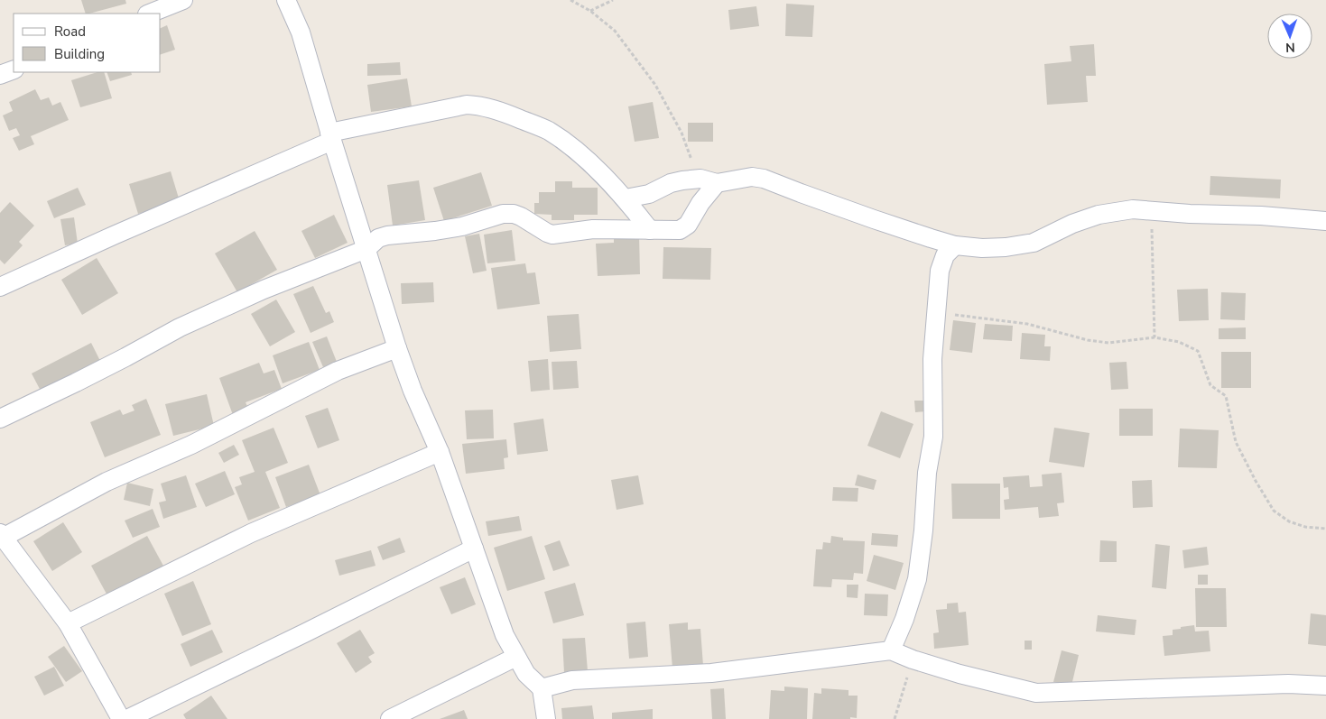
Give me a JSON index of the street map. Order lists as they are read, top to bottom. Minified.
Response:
{"legend":["Road","Building"],"north":"bottom"}
